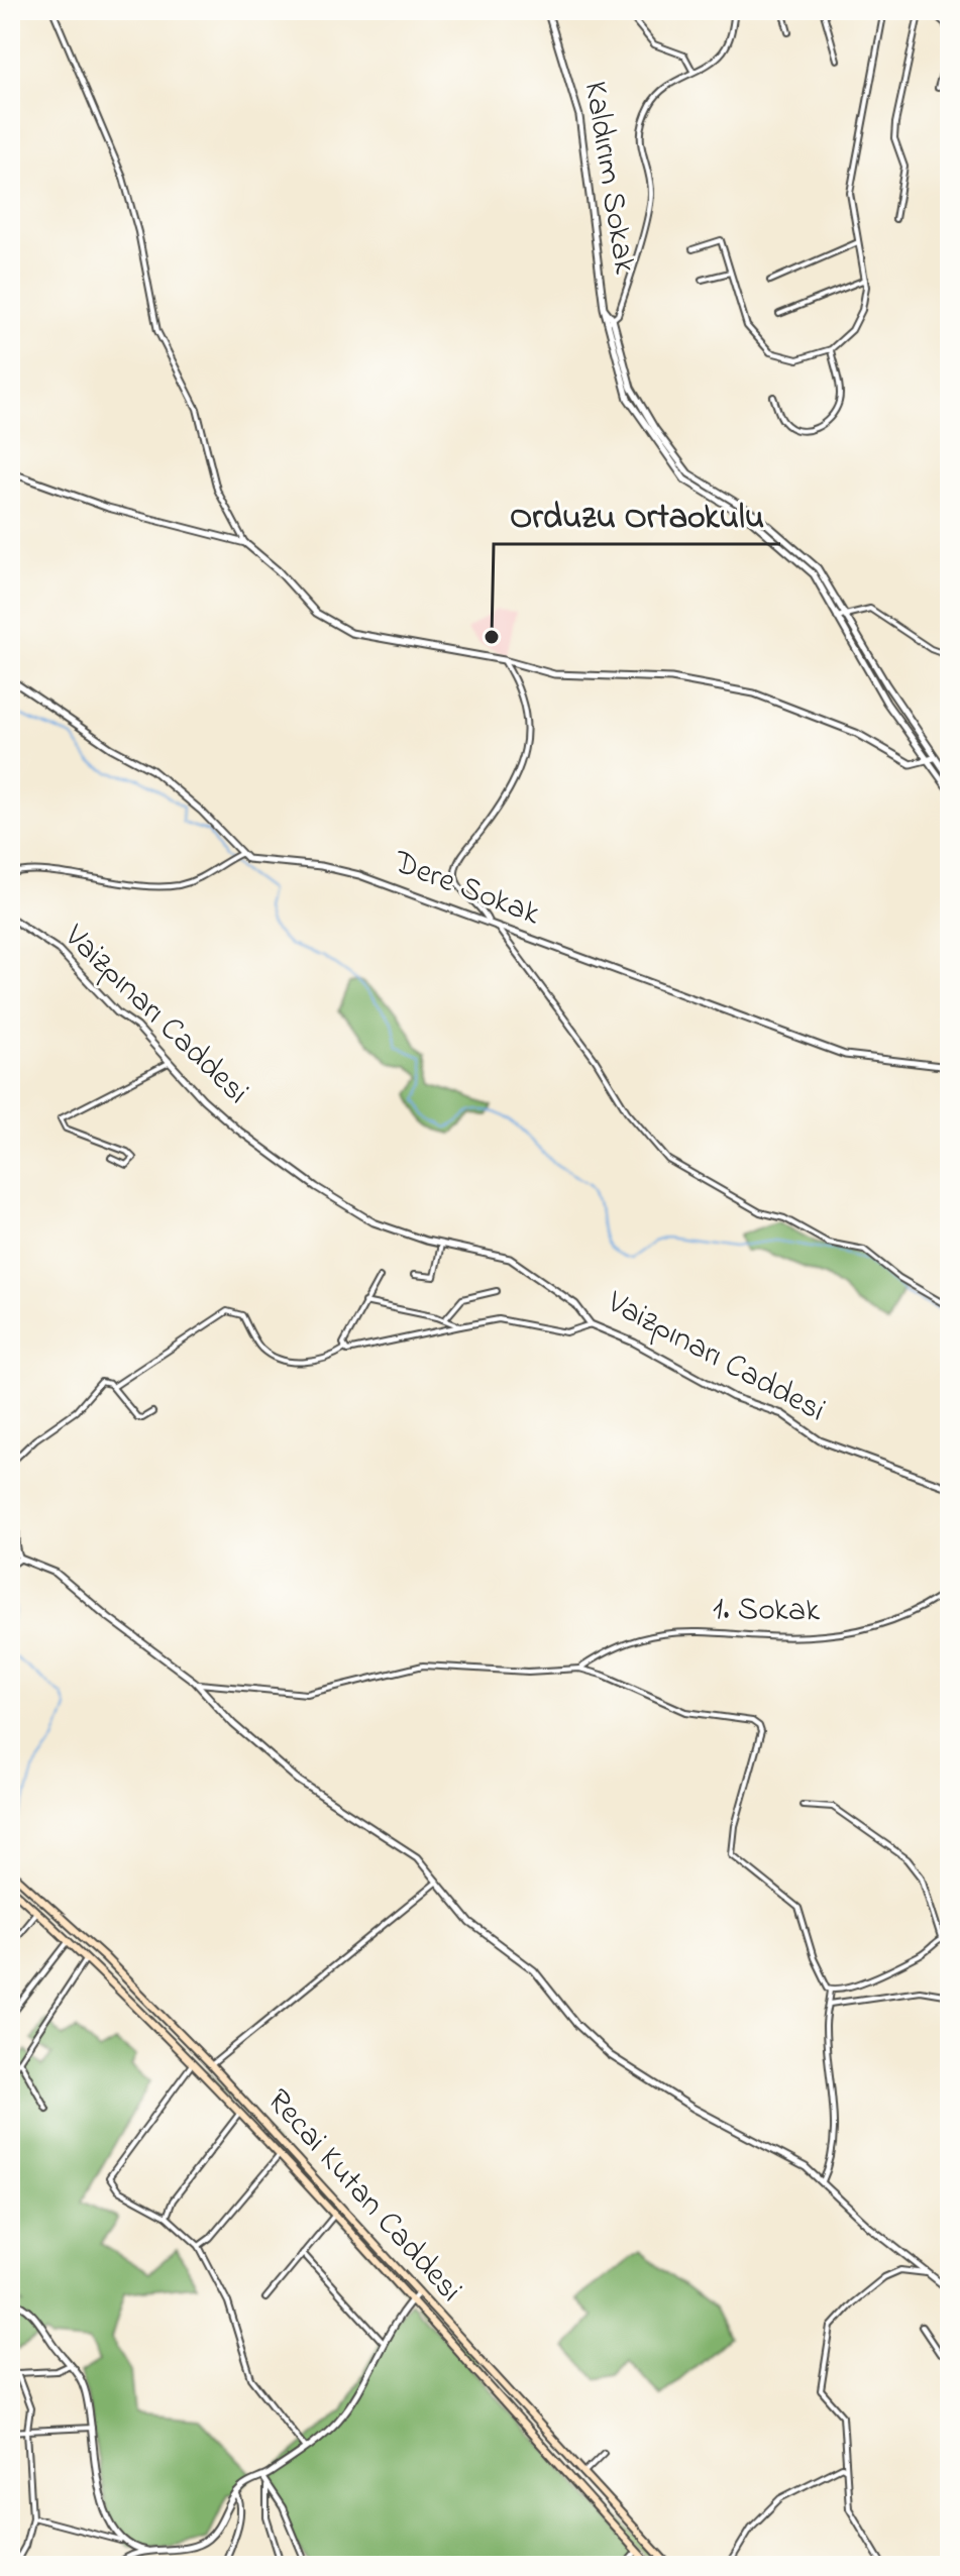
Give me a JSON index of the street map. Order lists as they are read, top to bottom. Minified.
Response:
{"streets":{"main road":["Recai Kutan Caddesi"],"street":["Kaldırım Sokak","Dere Sokak","Vaizpınarı Caddesi","1. Sokak"]},"places":["Orduzu Ortaokulu"]}
